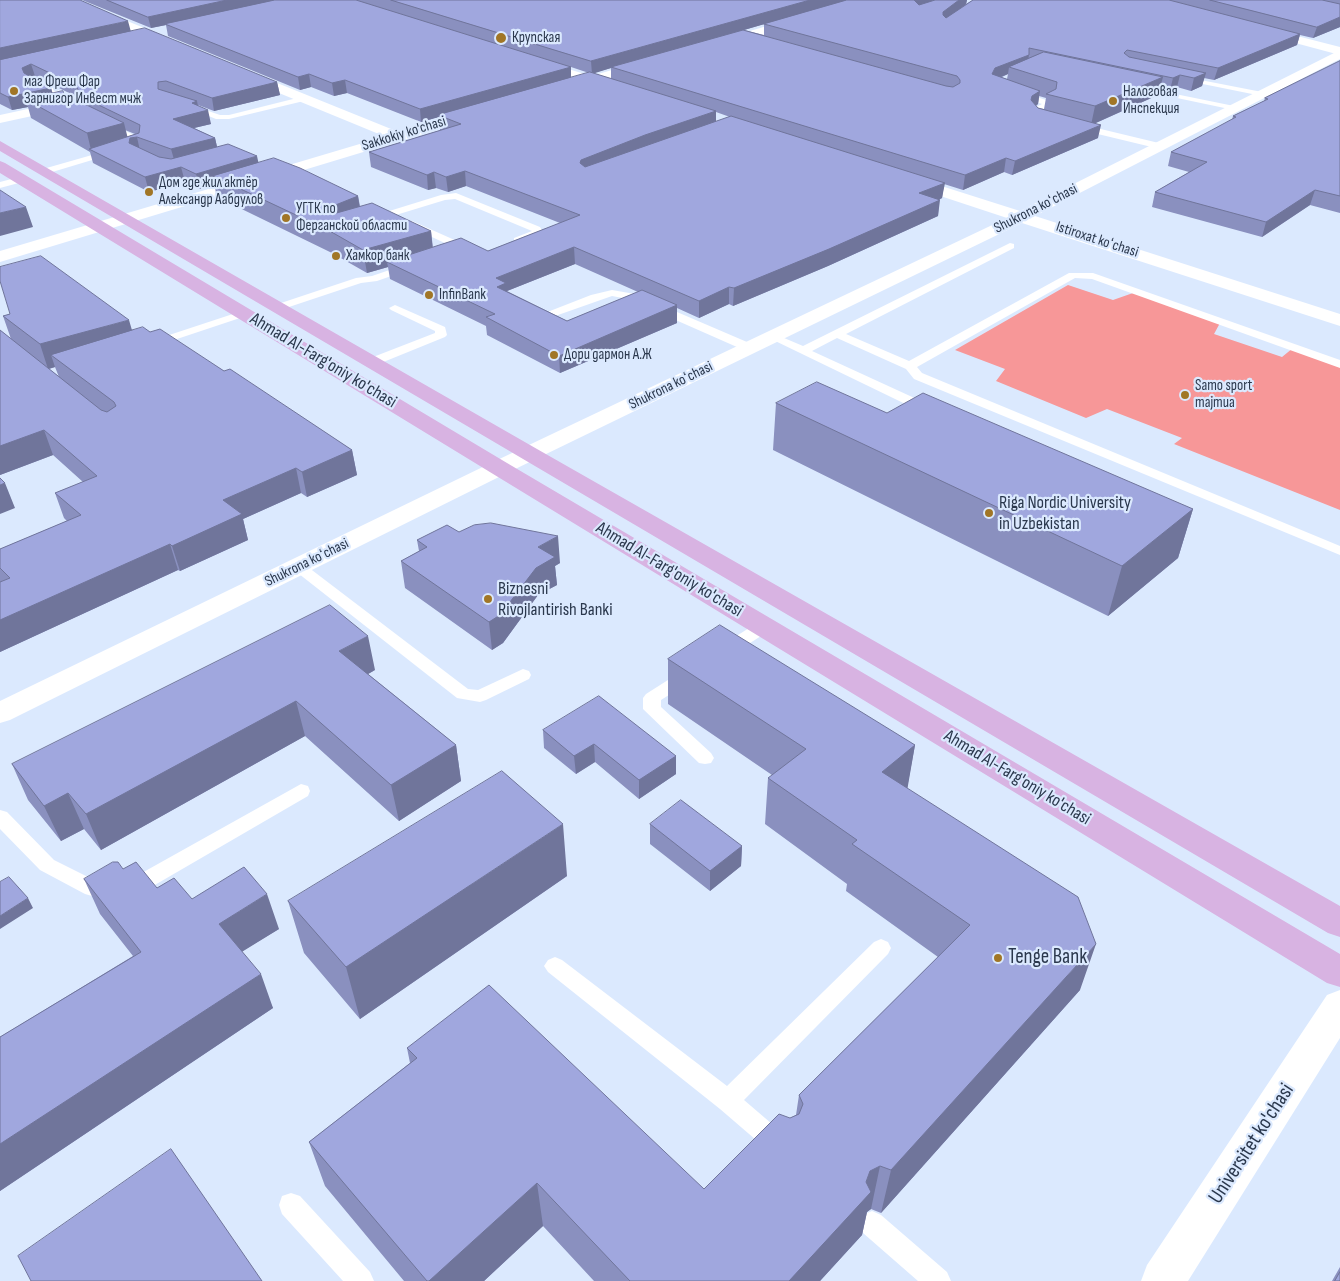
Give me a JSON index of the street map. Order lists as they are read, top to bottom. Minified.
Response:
{"streets":{"main road":["Ahmad Al-Farg'oniy ko'chasi"],"street":["Sakkokiy ko'chasi","Shukrona koʻchasi","Istiroxat koʻchasi","Universitet ko'chasi"]},"crossings":[["Sakkokiy ko'chasi","Ahmad Al-Farg'oniy ko'chasi"],["Shukrona koʻchasi","Istiroxat koʻchasi"],["Shukrona koʻchasi","Ahmad Al-Farg'oniy ko'chasi"]],"places":["Крупская","маг Фреш Фар Зарнигор Инвест мчж","Налоговая Инспекция","Дом где жил актёр Александр Аабдулов","УГТК по Ферганской области","Хамкор банк","InfinBank","Дори дармон А.Ж","Samo sport majmua","Riga Nordic University in Uzbekistan","Biznesni Rivojlantirish Banki","Tenge Bank"]}
